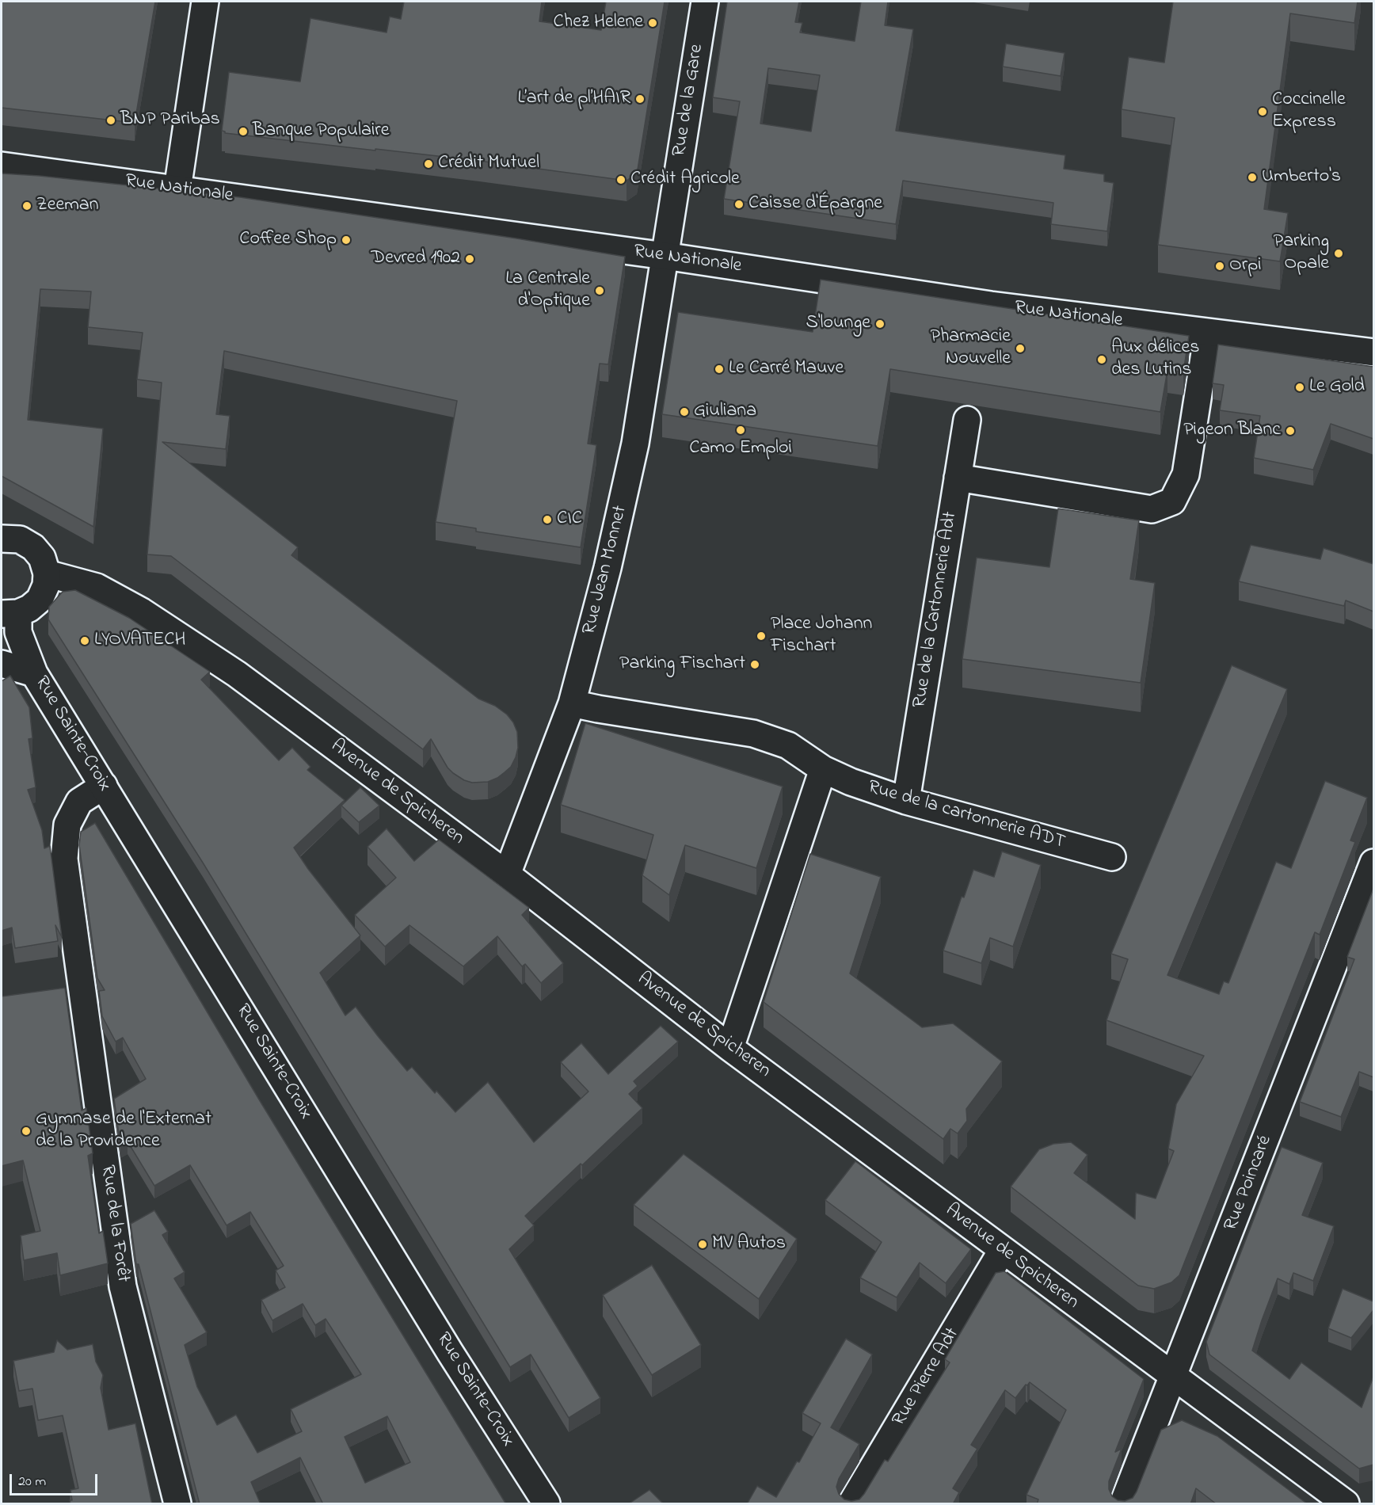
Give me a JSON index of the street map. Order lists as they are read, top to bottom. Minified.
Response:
{"streets":{"street":["Rue de la Gare","Rue Nationale","Rue Jean Monnet","Rue de la Cartonnerie Adt","Rue Sainte-Croix","Avenue de Spicheren","Rue de la cartonnerie ADT","Rue Poincaré","Rue de la Forêt","Rue Pierre Adt"]},"crossings":[["Rue de la Gare","Rue Nationale"],["Rue de la Gare","Rue Jean Monnet"],["Rue Nationale","Rue Jean Monnet"],["Rue Jean Monnet","Avenue de Spicheren"],["Rue Jean Monnet","Rue de la cartonnerie ADT"],["Rue de la Cartonnerie Adt","Rue de la cartonnerie ADT"],["Rue Sainte-Croix","Rue de la Forêt"],["Avenue de Spicheren","Rue Poincaré"],["Avenue de Spicheren","Rue Pierre Adt"]],"places":["Chez Helene","L’art de pl’HAIR","Coccinelle Express","BNP Paribas","Banque Populaire","Crédit Mutuel","Umberto's","Crédit Agricole","Caisse d'Épargne","Zeeman","Coffee Shop","Parking Opale","Devred 1902","Orpi","La Centrale d'Optique","S'lounge","Pharmacie Nouvelle","Aux délices des Lutins","Le Carré Mauve","Le Gold","Giuliana","Camo Emploi","Pigeon Blanc","CIC","Place Johann Fischart","LYOVATECH","Parking Fischart","Gymnase de l'Externat de la Providence","MV Autos"],"scale_bar":"20 m"}
